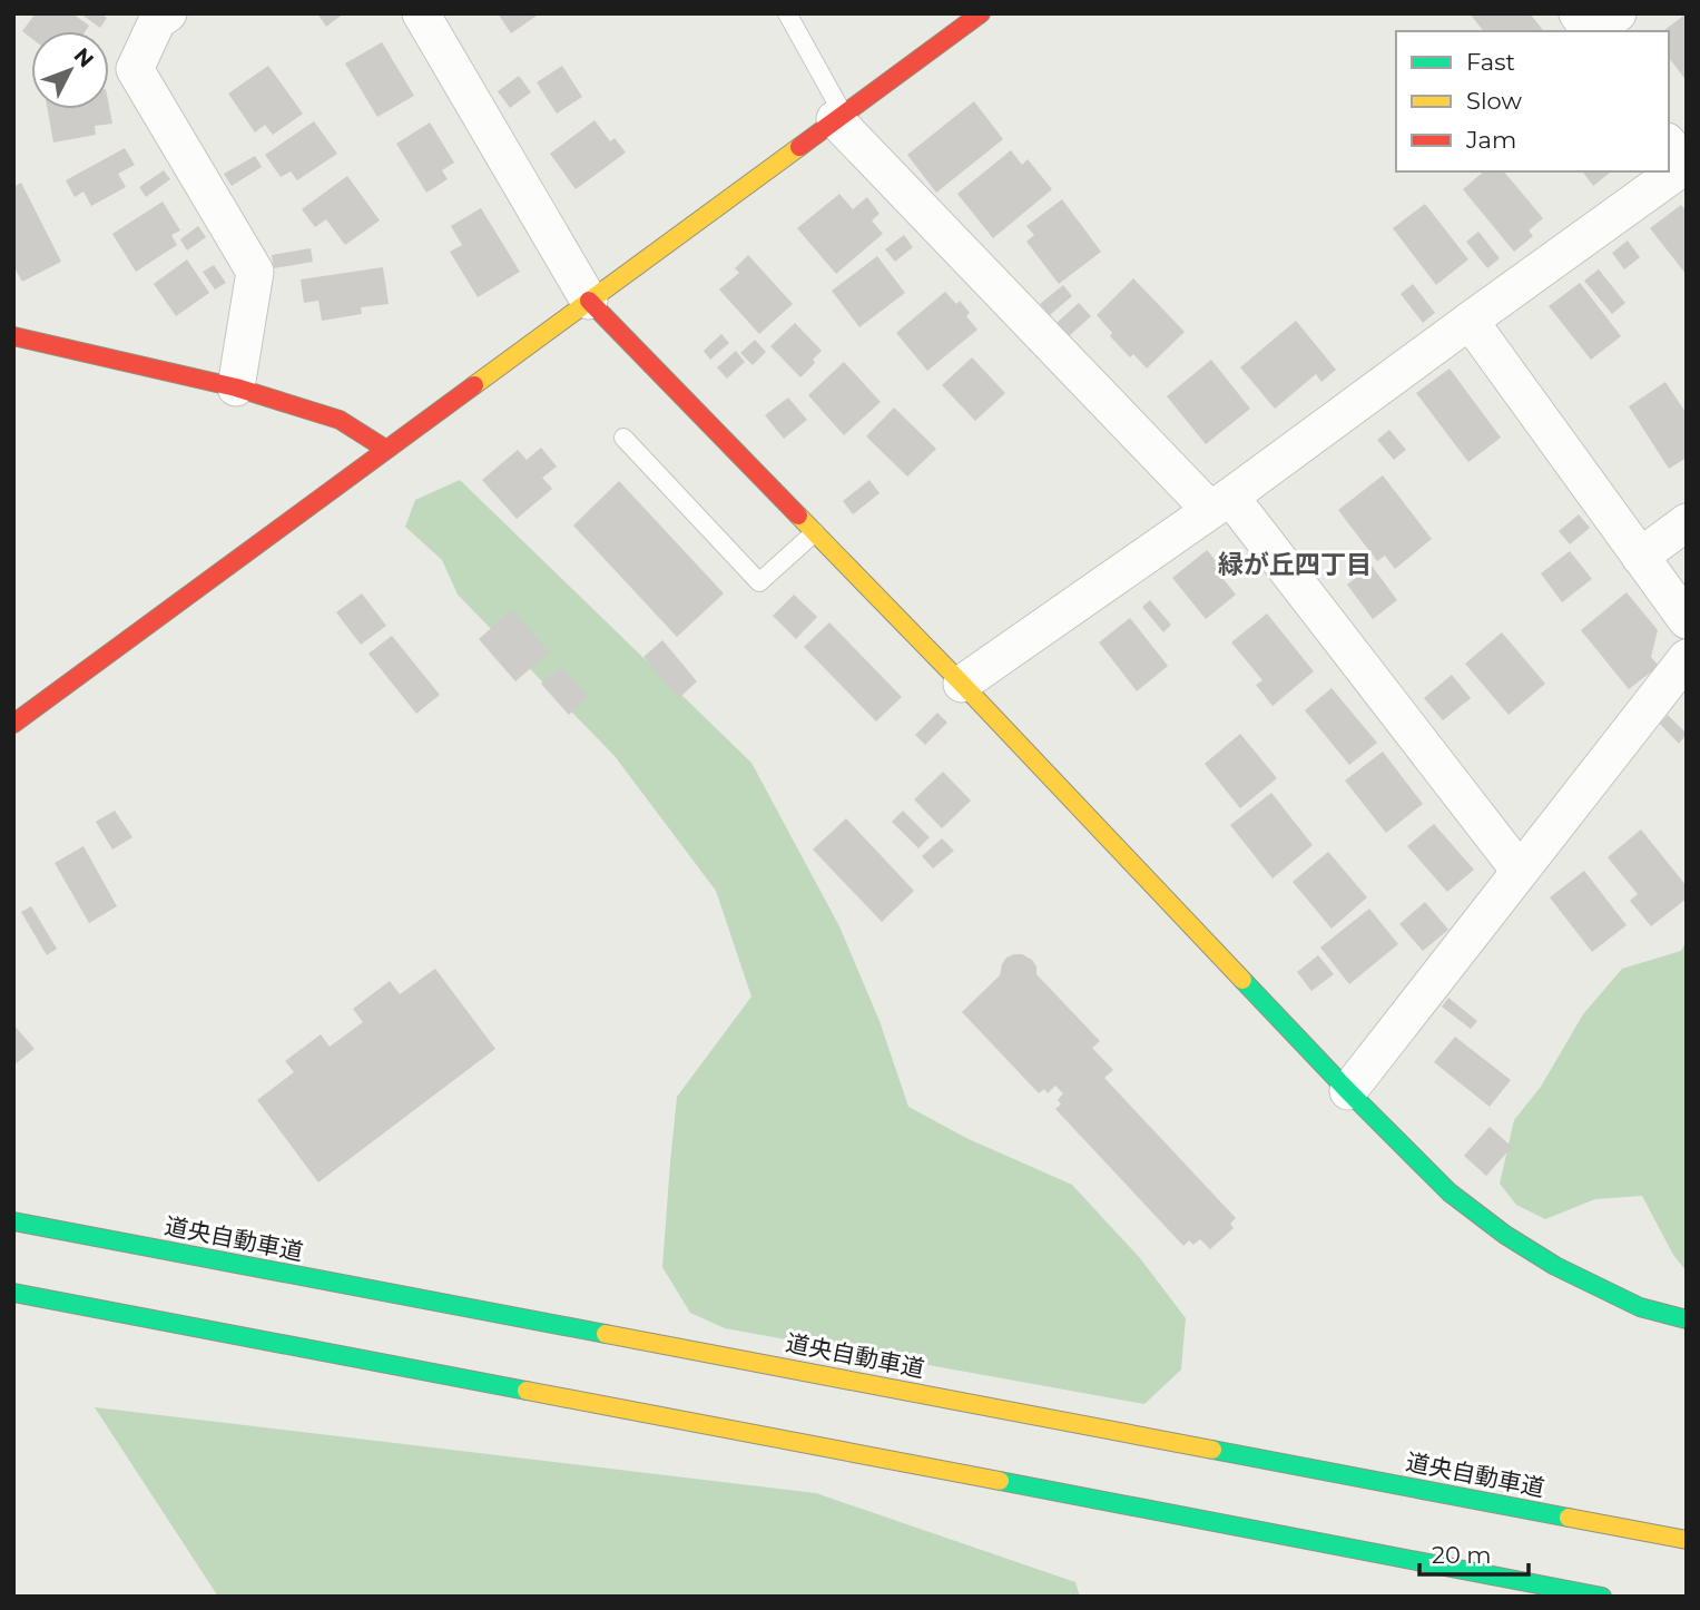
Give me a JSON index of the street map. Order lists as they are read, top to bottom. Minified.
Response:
{"streets":{"main road":["道央自動車道"]},"districts":["緑が丘四丁目"],"legend":["Fast","Slow","Jam"],"scale_bar":"20 m","north":"top right"}
